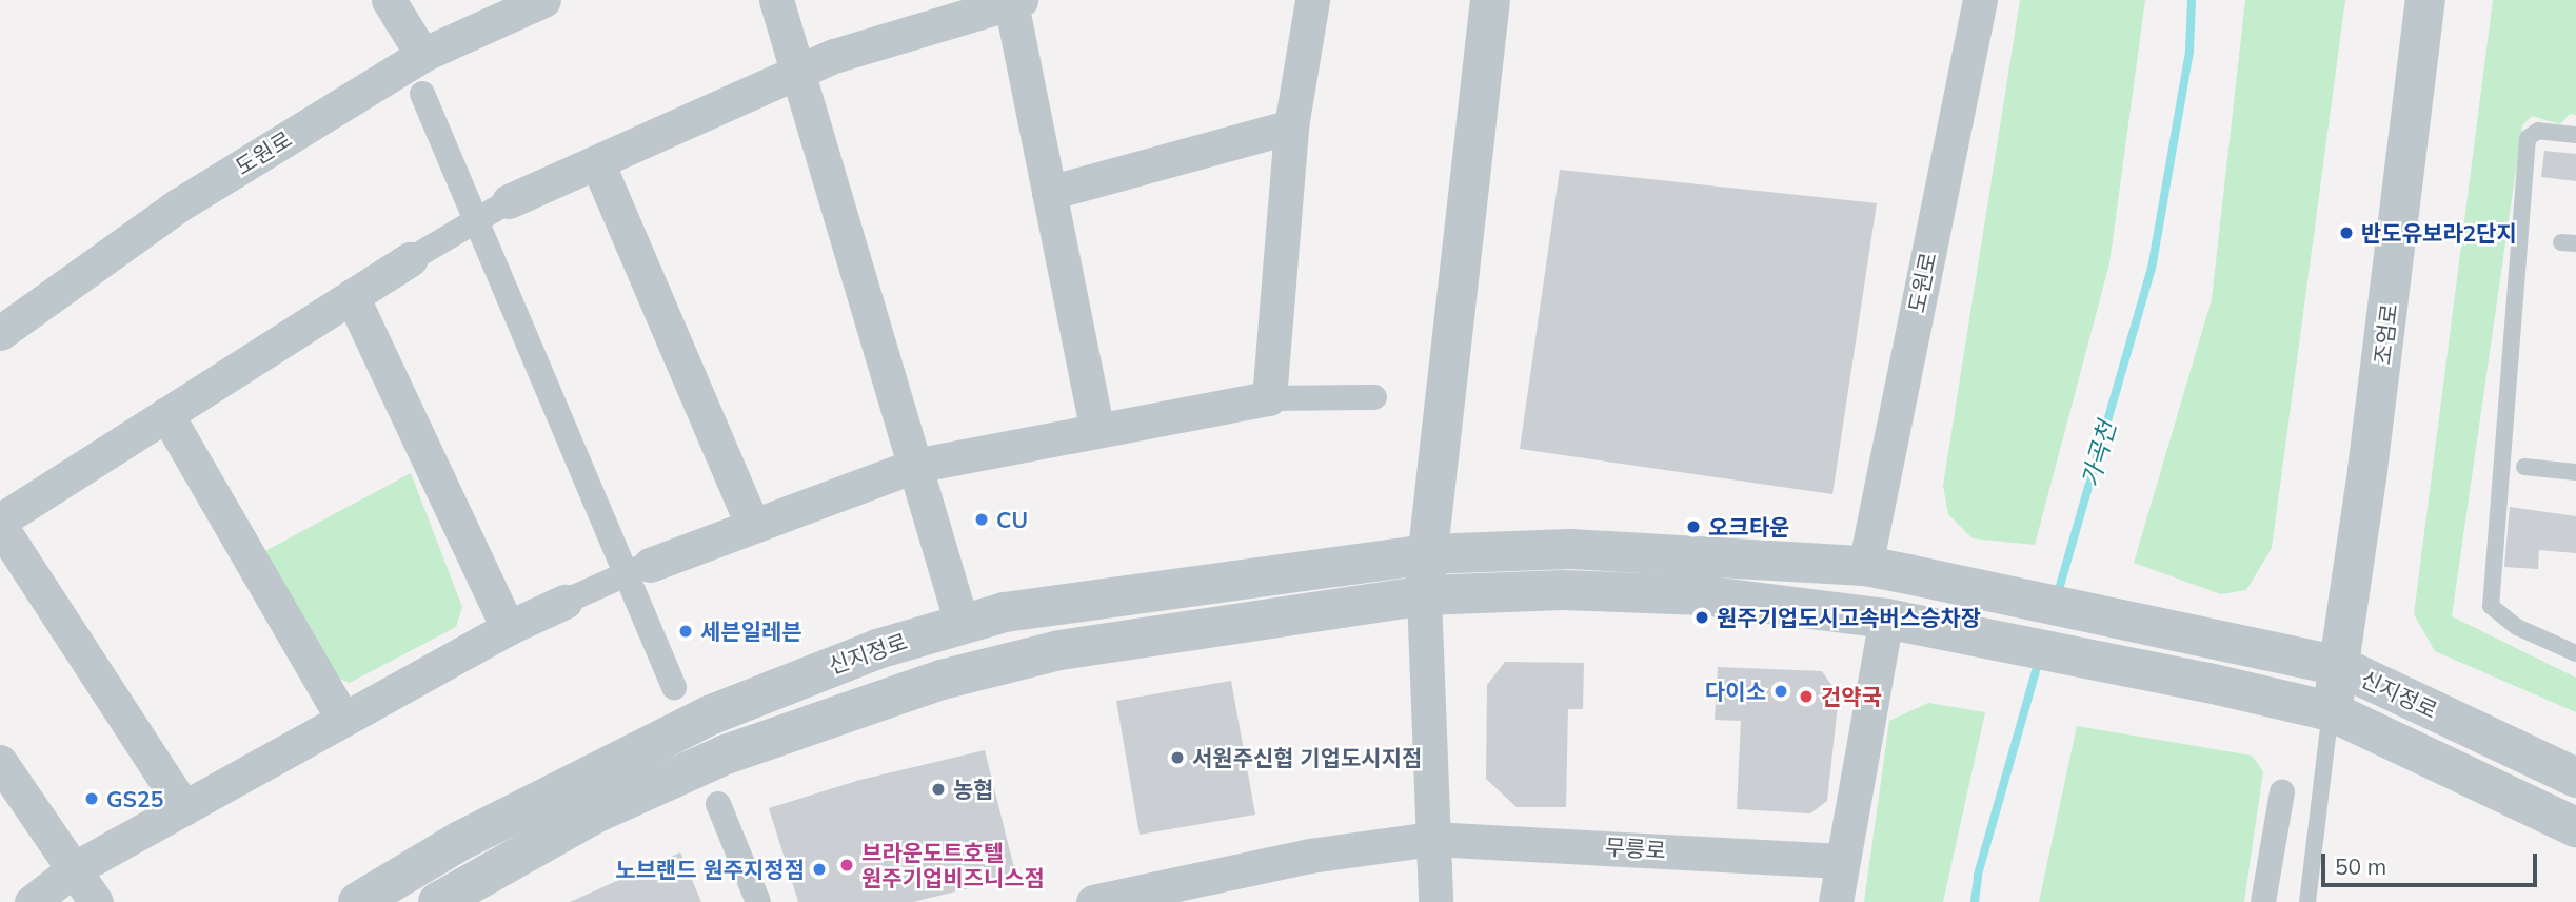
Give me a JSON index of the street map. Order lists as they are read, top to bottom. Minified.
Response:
{"streets":{"street":["도원로","조엄로","신지정로","무릉로"]},"crossings":[["도원로","신지정로"],["조엄로","신지정로"]],"water":["가곡천"],"places":["반도유보라2단지","CU","오크타운","원주기업도시고속버스승차장","세븐일레븐","다이소","건약국","서원주신협 기업도시지점","농협","GS25","브라운도트호텔 원주기업비즈니스점","노브랜드 원주지정점"],"scale_bar":"50 m"}
